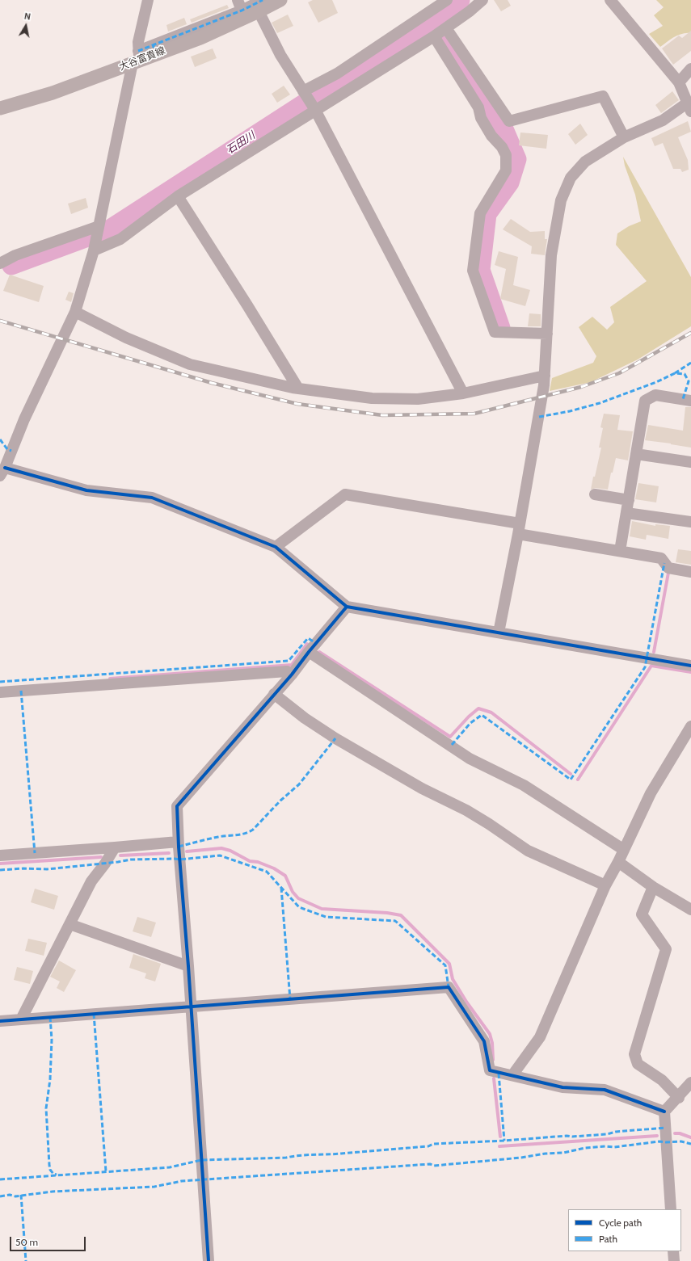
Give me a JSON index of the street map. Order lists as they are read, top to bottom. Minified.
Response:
{"streets":{"main road":["大谷富貴線"]},"water":["石田川"],"legend":["Cycle path","Path"],"scale_bar":"50 m","north":"top"}
